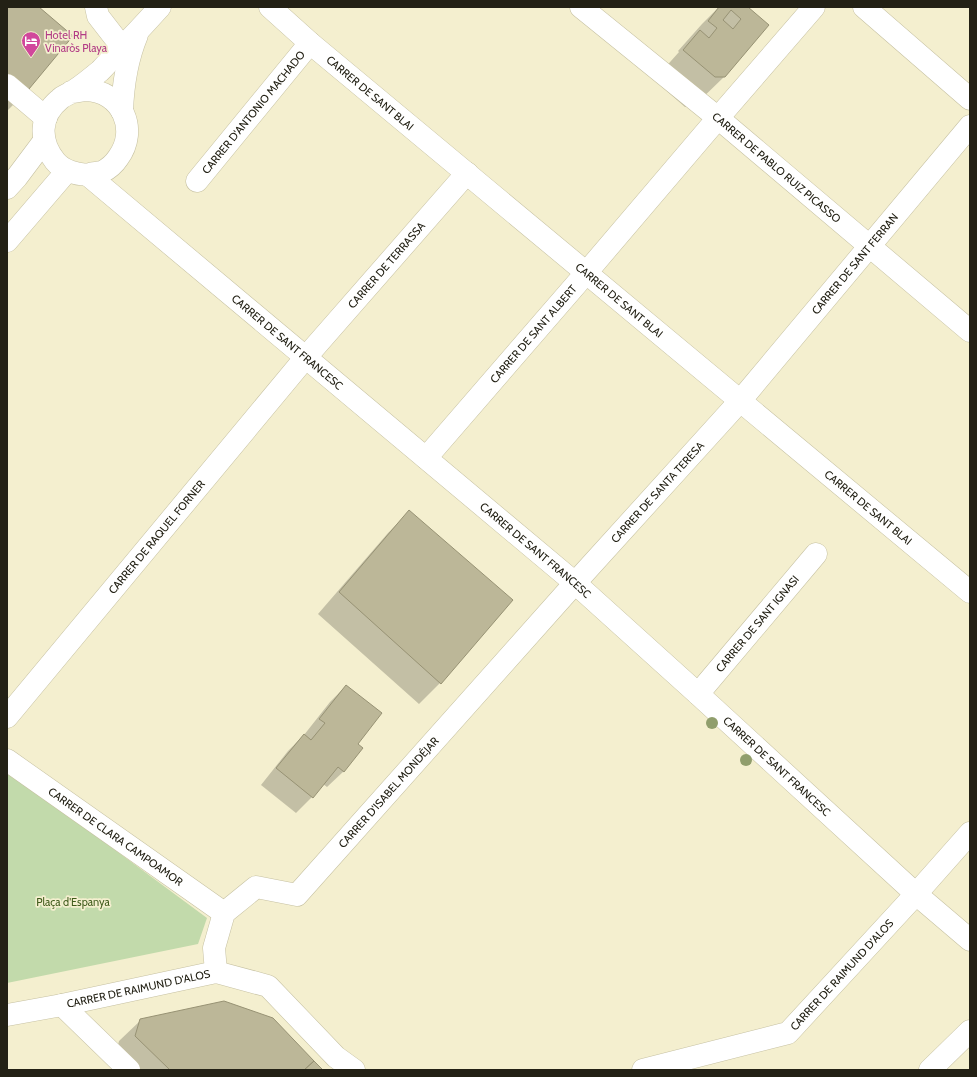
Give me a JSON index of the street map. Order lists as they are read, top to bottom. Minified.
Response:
{"streets":{"street":["CARRER DE SANT BLAI","CARRER D'ANTONIO MACHADO","CARRER DE PABLO RUIZ PICASSO","CARRER DE SANT FERRAN","CARRER DE TERRASSA","CARRER DE SANT ALBERT","CARRER DE SANT FRANCESC","CARRER DE SANTA TERESA","CARRER DE RAQUEL FORNER","CARRER DE SANT IGNASI","CARRER D'ISABEL MONDÉJAR","CARRER DE CLARA CAMPOAMOR","CARRER DE RAIMUND D'ALOS"]},"crossings":[["CARRER DE SANT BLAI","CARRER D'ANTONIO MACHADO"],["CARRER DE SANT BLAI","CARRER DE SANT FERRAN"],["CARRER DE SANT BLAI","CARRER DE TERRASSA"],["CARRER DE SANT BLAI","CARRER DE SANT ALBERT"],["CARRER DE SANT BLAI","CARRER DE SANTA TERESA"],["CARRER DE PABLO RUIZ PICASSO","CARRER DE SANT FERRAN"],["CARRER DE PABLO RUIZ PICASSO","CARRER DE SANT ALBERT"],["CARRER DE SANT FERRAN","CARRER DE SANTA TERESA"],["CARRER DE TERRASSA","CARRER DE SANT FRANCESC"],["CARRER DE TERRASSA","CARRER DE RAQUEL FORNER"],["CARRER DE SANT ALBERT","CARRER DE SANT FRANCESC"],["CARRER DE SANT FRANCESC","CARRER DE SANTA TERESA"],["CARRER DE SANT FRANCESC","CARRER DE RAQUEL FORNER"],["CARRER DE SANT FRANCESC","CARRER DE SANT IGNASI"],["CARRER DE SANT FRANCESC","CARRER D'ISABEL MONDÉJAR"],["CARRER DE SANT FRANCESC","CARRER DE RAIMUND D'ALOS"],["CARRER DE SANTA TERESA","CARRER D'ISABEL MONDÉJAR"],["CARRER D'ISABEL MONDÉJAR","CARRER DE CLARA CAMPOAMOR"]],"parks":["Plaça d'Espanya"],"places":{"hotel":["Hotel RH Vinaròs Playa"]}}
